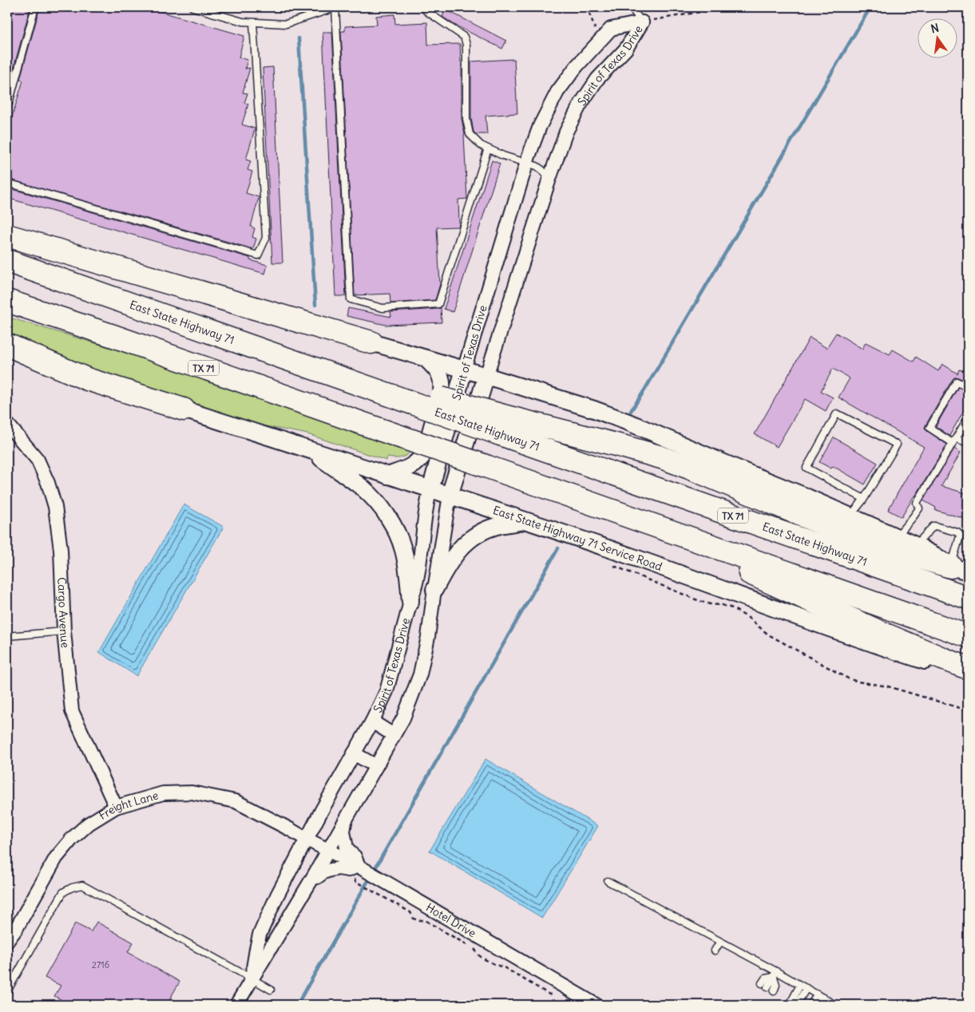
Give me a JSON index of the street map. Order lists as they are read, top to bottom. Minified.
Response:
{"streets":{"highway":["East State Highway 71","TX 71"],"street":["Spirit of Texas Drive","East State Highway 71 Service Road","Cargo Avenue","Freight Lane","Hotel Drive"]},"crossings":[["Spirit of Texas Drive","East State Highway 71 Service Road"],["Spirit of Texas Drive","Freight Lane"],["Spirit of Texas Drive","Hotel Drive"],["Cargo Avenue","Freight Lane"],["Freight Lane","Hotel Drive"]],"house_numbers":["2716"],"north":"top"}
